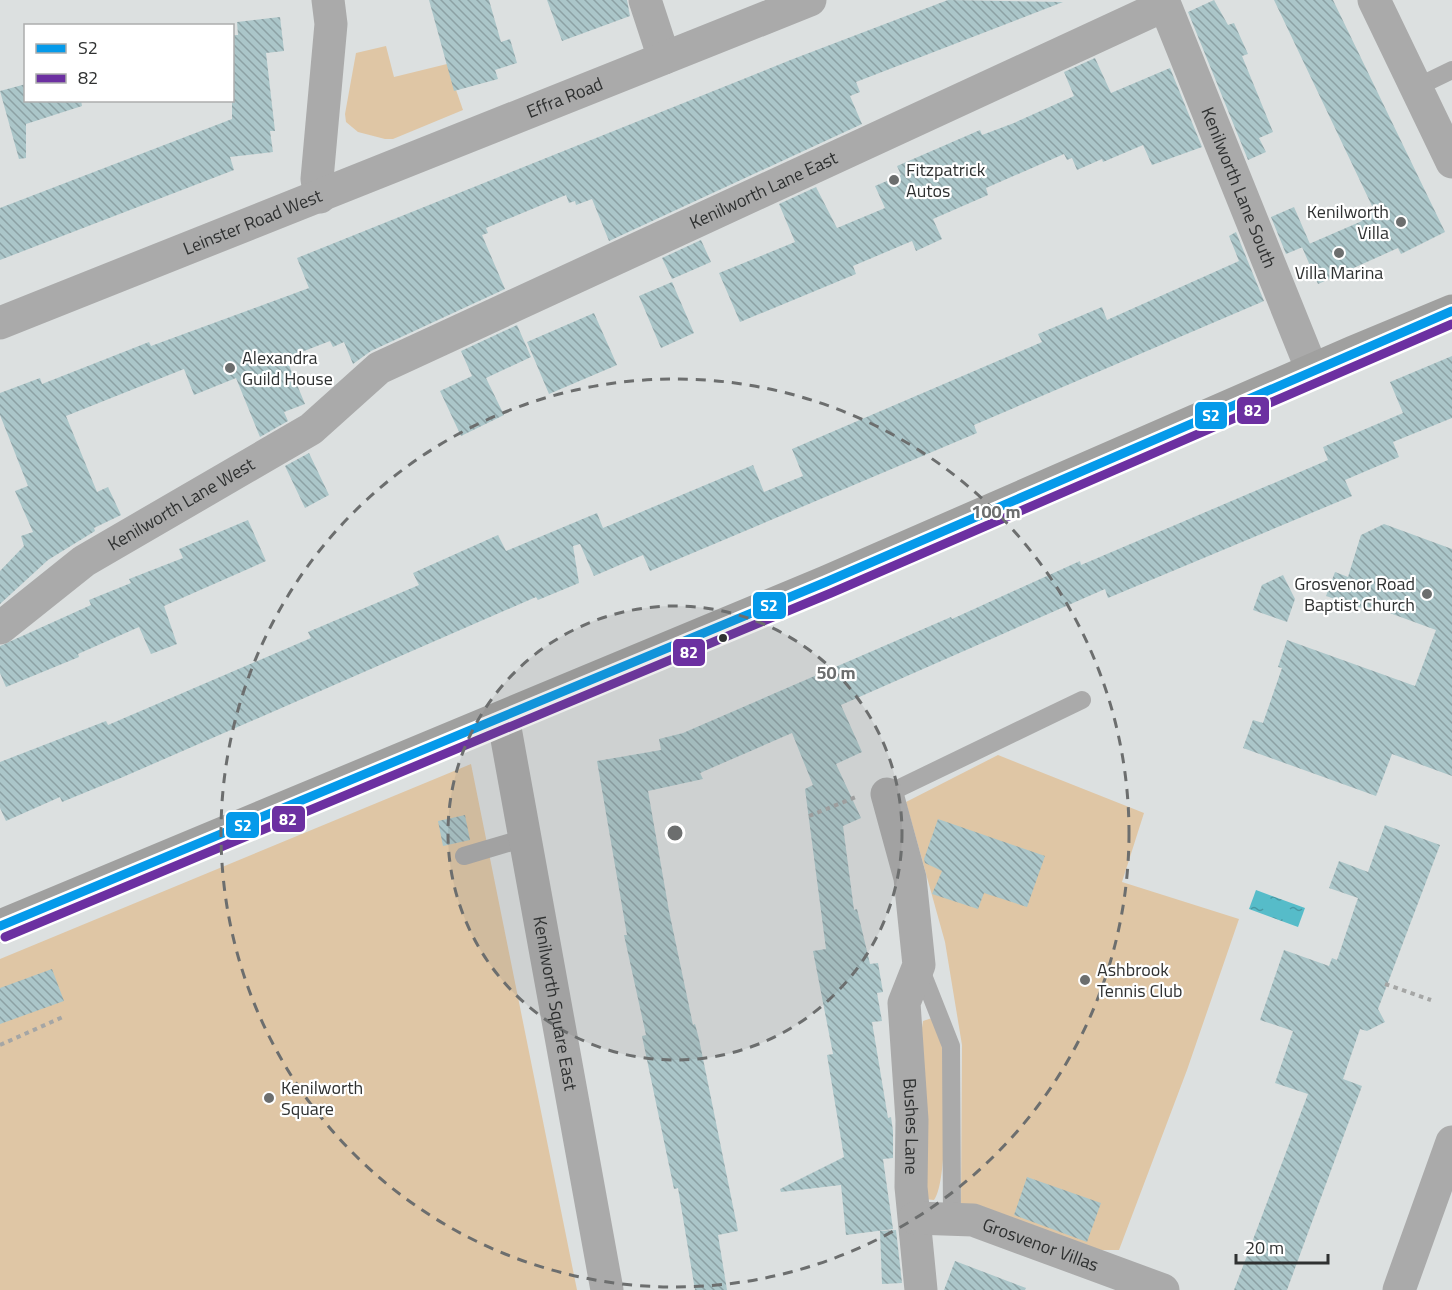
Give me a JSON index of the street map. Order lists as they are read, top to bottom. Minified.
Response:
{"streets":{"street":["Effra Road","Kenilworth Lane South","Kenilworth Lane East","Leinster Road West","Kenilworth Lane West","Kenilworth Square East","Bushes Lane","Grosvenor Villas"]},"crossings":[["Effra Road","Leinster Road West"],["Kenilworth Lane South","Kenilworth Lane East"],["Kenilworth Lane East","Kenilworth Lane West"],["Bushes Lane","Grosvenor Villas"]],"places":["Fitzpatrick Autos","Kenilworth Villa","Villa Marina","Alexandra Guild House","Grosvenor Road Baptist Church","Ashbrook Tennis Club","Kenilworth Square"],"lines":["transit line S2","transit line 82"],"legend":["S2","82"],"scale_bar":"20 m","rings":["100 m","50 m"]}
